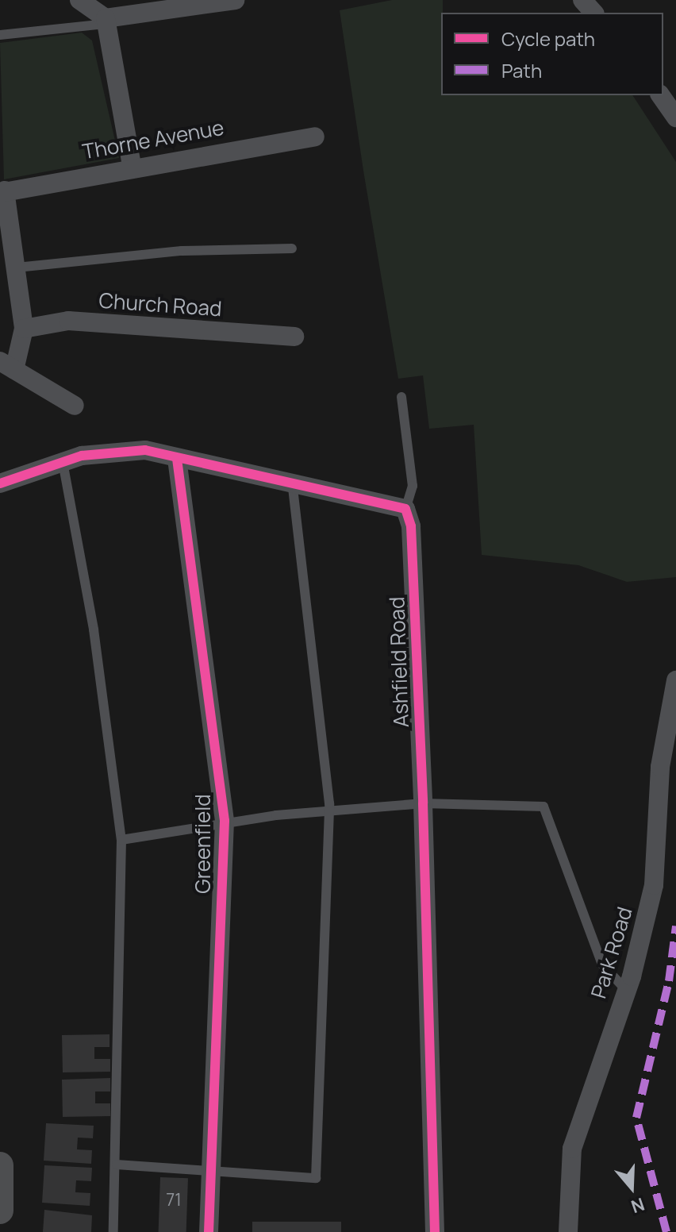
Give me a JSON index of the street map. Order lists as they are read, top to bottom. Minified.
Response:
{"streets":{"street":["Thorne Avenue","Church Road","Ashfield Road","Greenfield","Park Road"]},"house_numbers":["71"],"legend":["Cycle path","Path"],"north":"bottom"}
